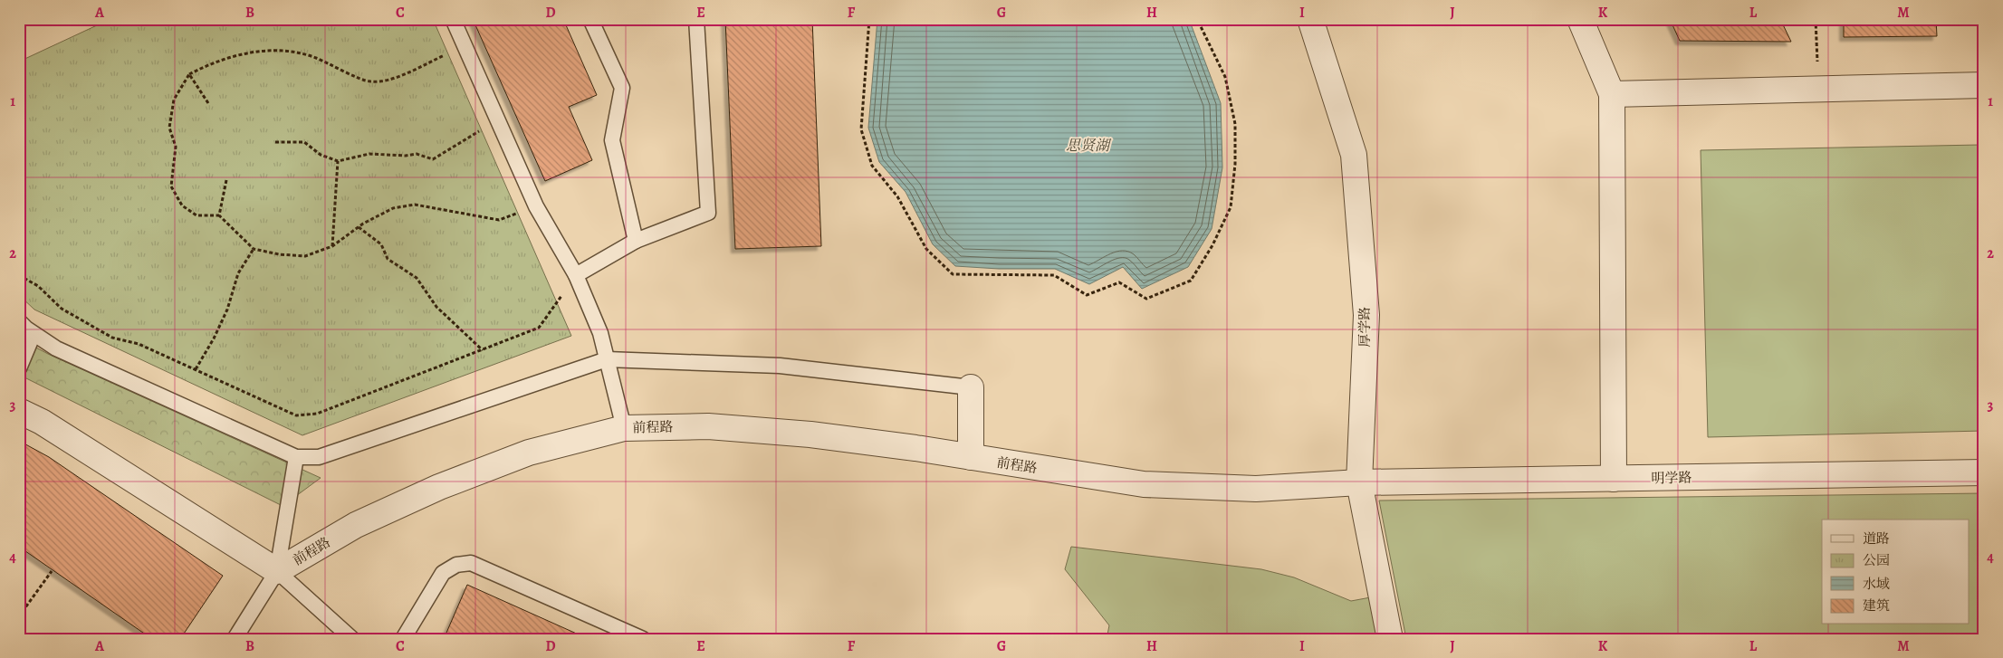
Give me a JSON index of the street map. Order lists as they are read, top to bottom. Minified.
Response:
{"streets":{"street":["厚学路","前程路","明学路"]},"crossings":[["厚学路","前程路"],["厚学路","明学路"],["前程路","明学路"]],"water":["思贤湖"],"legend":["道路","公园","水域","建筑"],"grid":{"columns":["A","B","C","D","E","F","G","H","I","J","K","L","M"],"rows":["1","2","3","4"]}}
